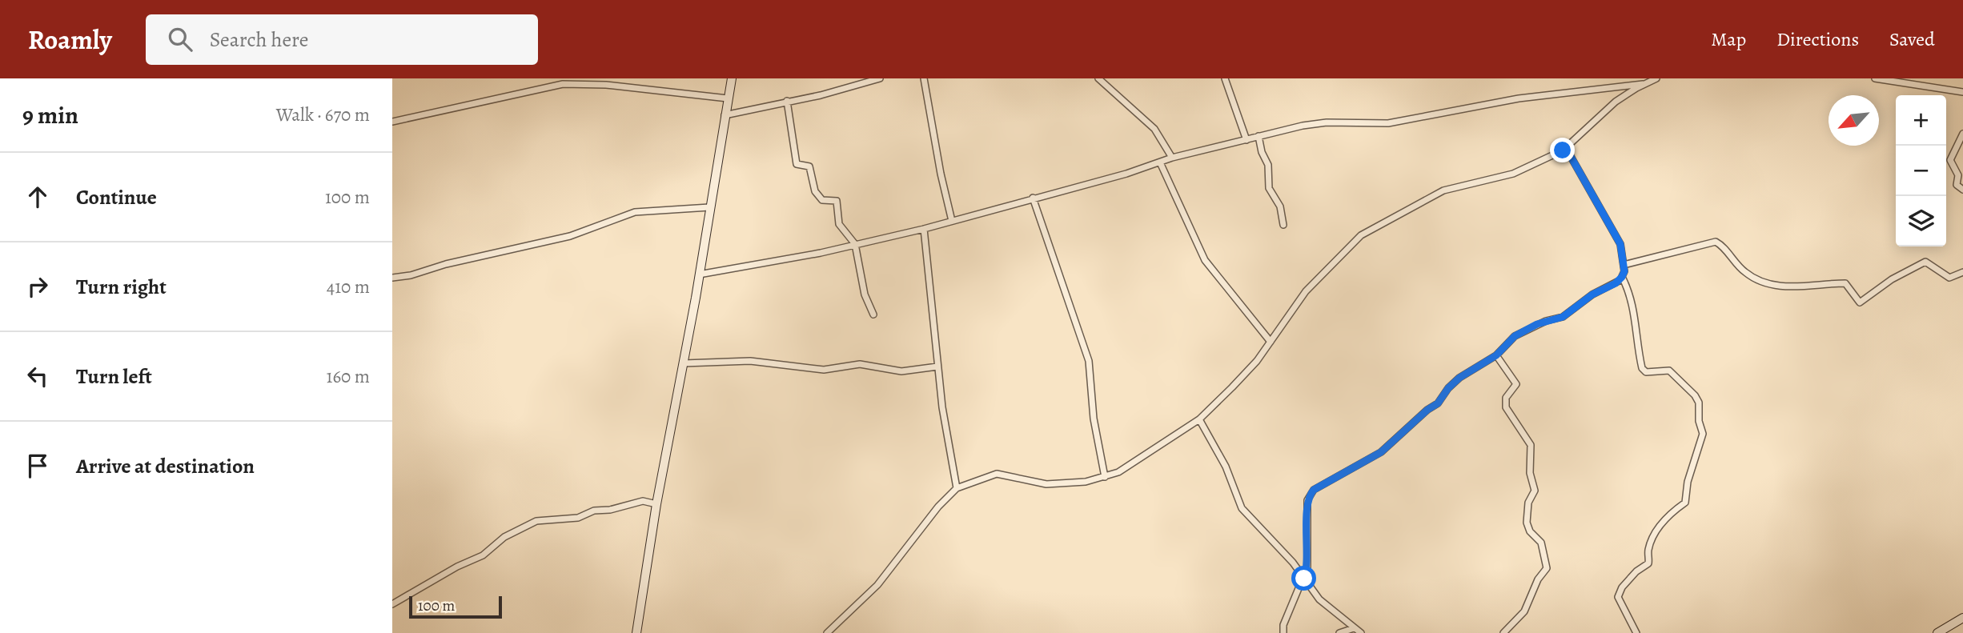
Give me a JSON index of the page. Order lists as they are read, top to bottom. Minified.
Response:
{"scale_bar":"100 m","north":"bottom left","page":{"header":"Roamly","search":"Search here","nav":["Map","Directions","Saved"],"heading":["9 min","Walk · 670 m"],"map_buttons":["+","−"],"list":[["Continue","100 m"],["Turn right","410 m"],["Turn left","160 m"],"Arrive at destination"],"scale":"100 m"}}
